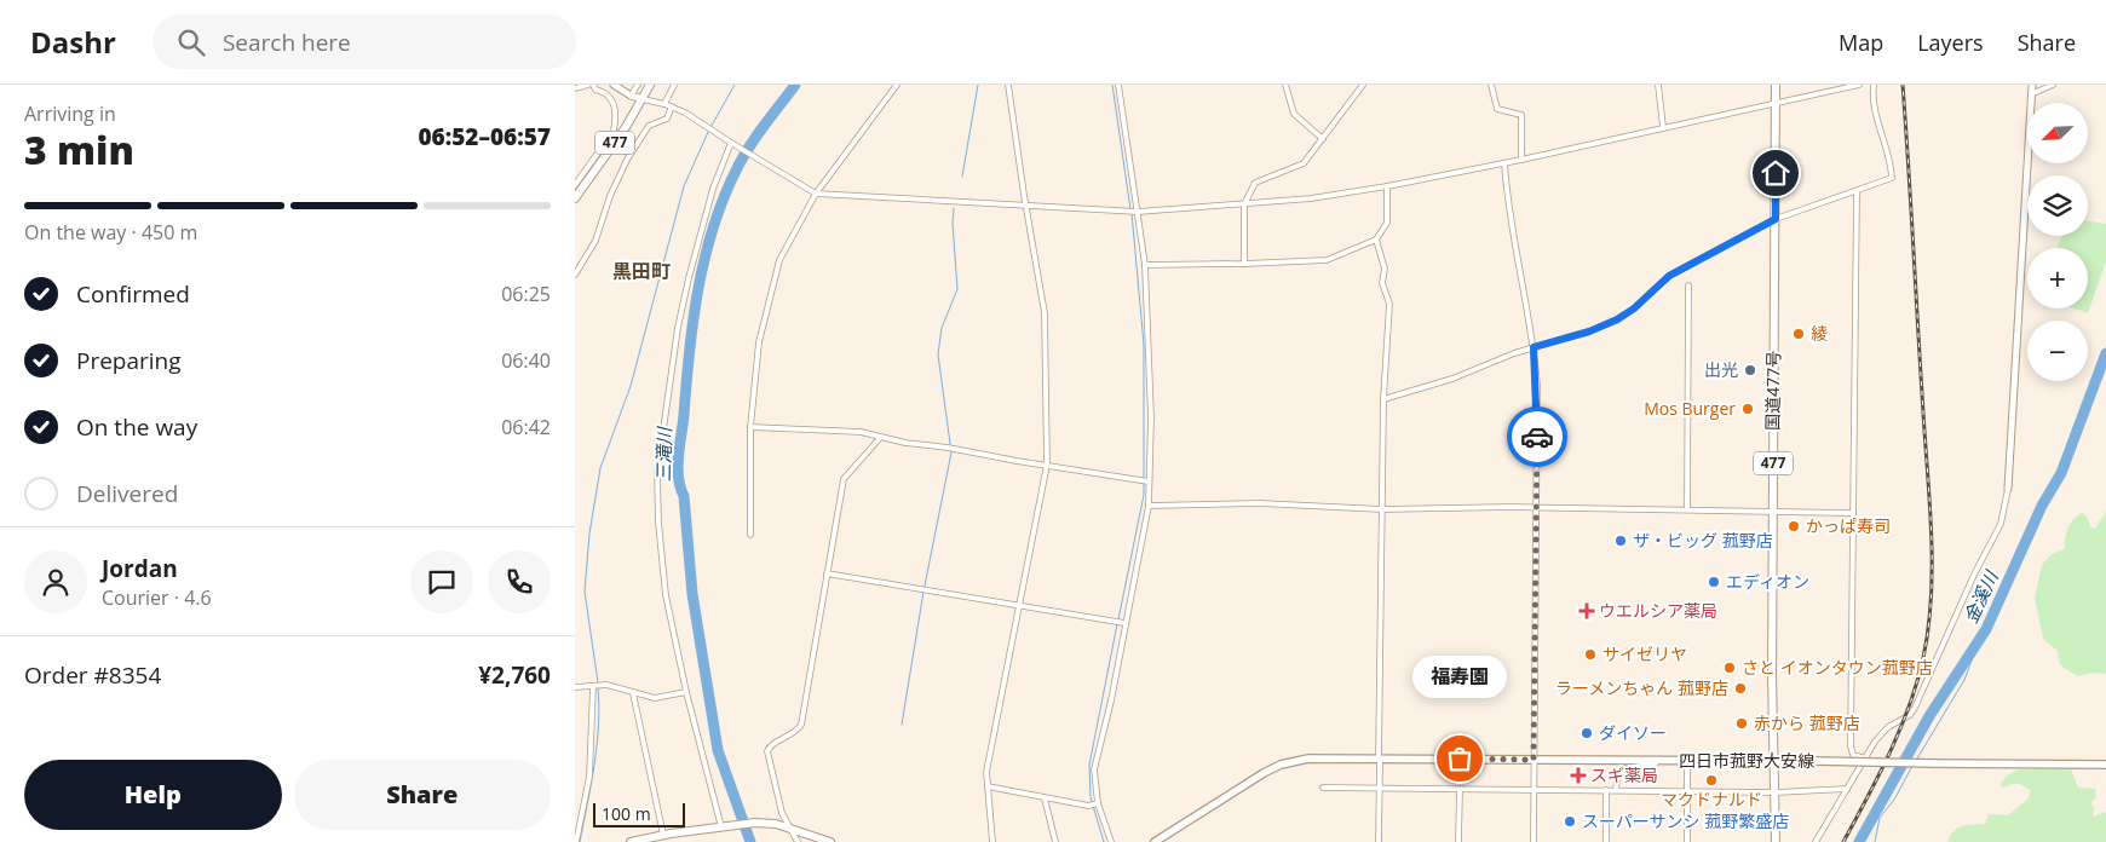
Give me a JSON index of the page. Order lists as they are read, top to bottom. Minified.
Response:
{"streets":{"main road":["477","国道477号","四日市菰野大安線"]},"crossings":[["国道477号","四日市菰野大安線"]],"districts":["黒田町"],"water":["三滝川","金溪川"],"places":{"other":["綾","出光","Mos Burger","かっぱ寿司","ザ・ビッグ 菰野店","エディオン","サイゼリヤ","さと イオンタウン菰野店","ラーメンちゃん 菰野店","赤から 菰野店","ダイソー","福寿園","マクドナルド","スーパーサンシ 菰野繁盛店"],"health":["ウエルシア薬局","スギ薬局"]},"scale_bar":"100 m","north":"bottom left","page":{"header":"Dashr","search":"Search here","nav":["Map","Layers","Share"],"heading":["3 min","Arriving in","06:52–06:57"],"panel":["Jordan","Courier · 4.6","Order #8354","¥2,760"],"map_buttons":["+","−"],"bar":"On the way · 450 m","list":[["Confirmed","06:25"],["Preparing","06:40"],["On the way","06:42"],"Delivered"],"bubble":"福寿園","buttons":["Help","Share"],"scale":"100 m"}}
